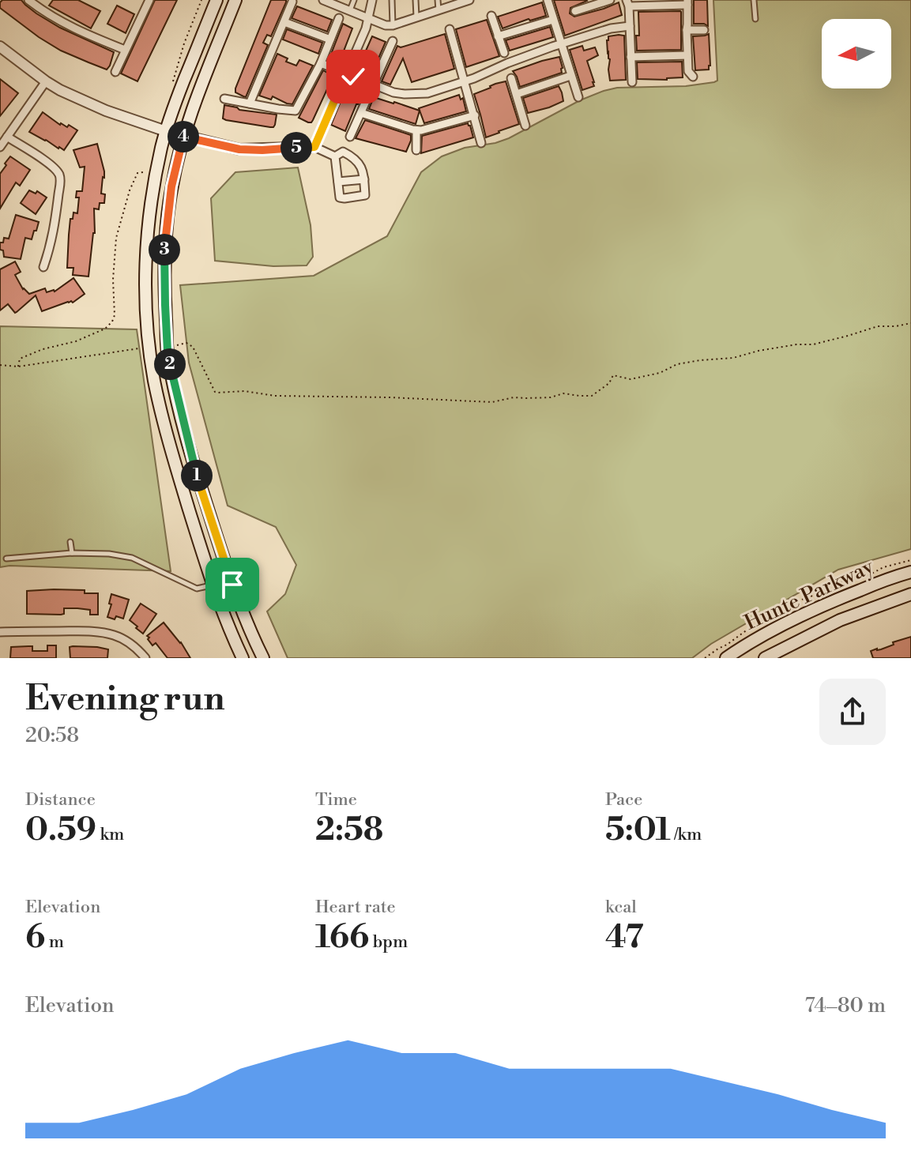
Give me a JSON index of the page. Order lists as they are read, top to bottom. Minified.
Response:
{"streets":{"main road":["Hunte Parkway"]},"north":"left","page":{"pins":["4","5","3","2","1"],"heading":["Evening run","20:58"],"stats":[["Distance","0.59 km"],["Time","2:58"],["Pace","5:01 /km"],["Elevation","6 m"],["Heart rate","166 bpm"],["kcal","47"]],"chart":["Elevation","74–80 m"]}}
